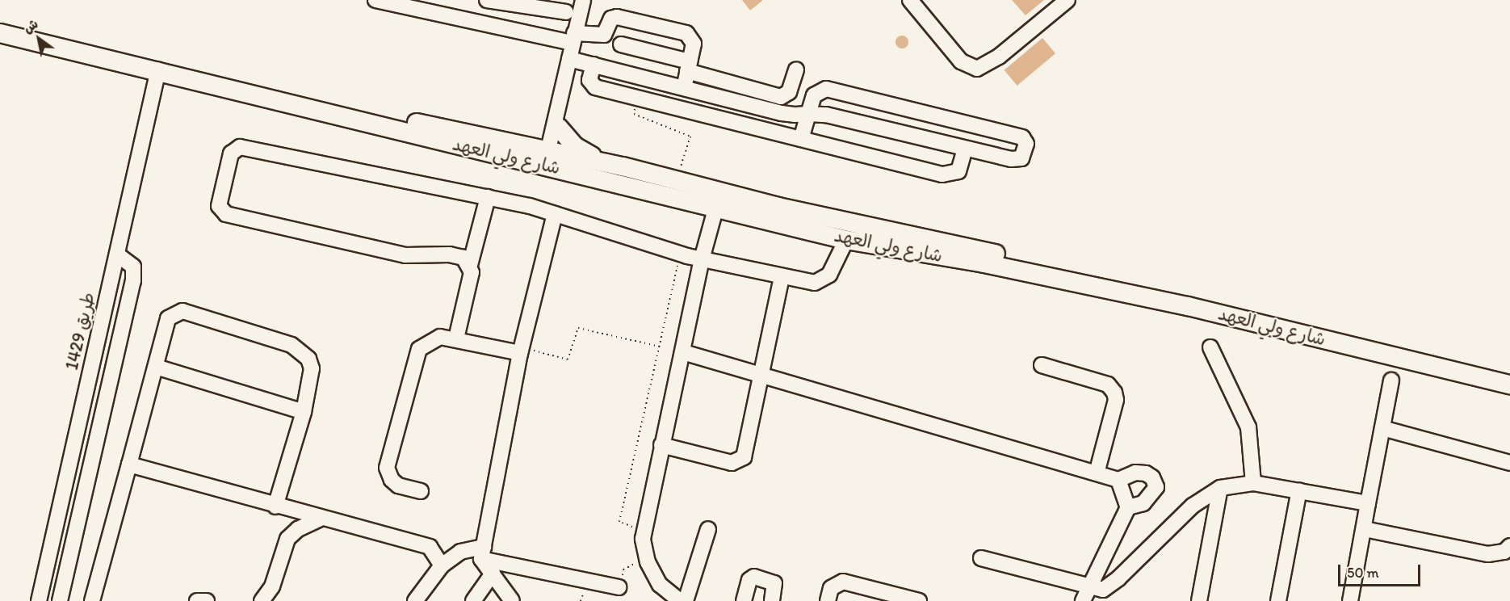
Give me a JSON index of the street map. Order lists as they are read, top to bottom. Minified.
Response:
{"streets":{"main road":["شارع ولي العهد"],"street":["طريق 1429"]},"crossings":[["شارع ولي العهد","طريق 1429"]],"scale_bar":"50 m","north":"top left"}
